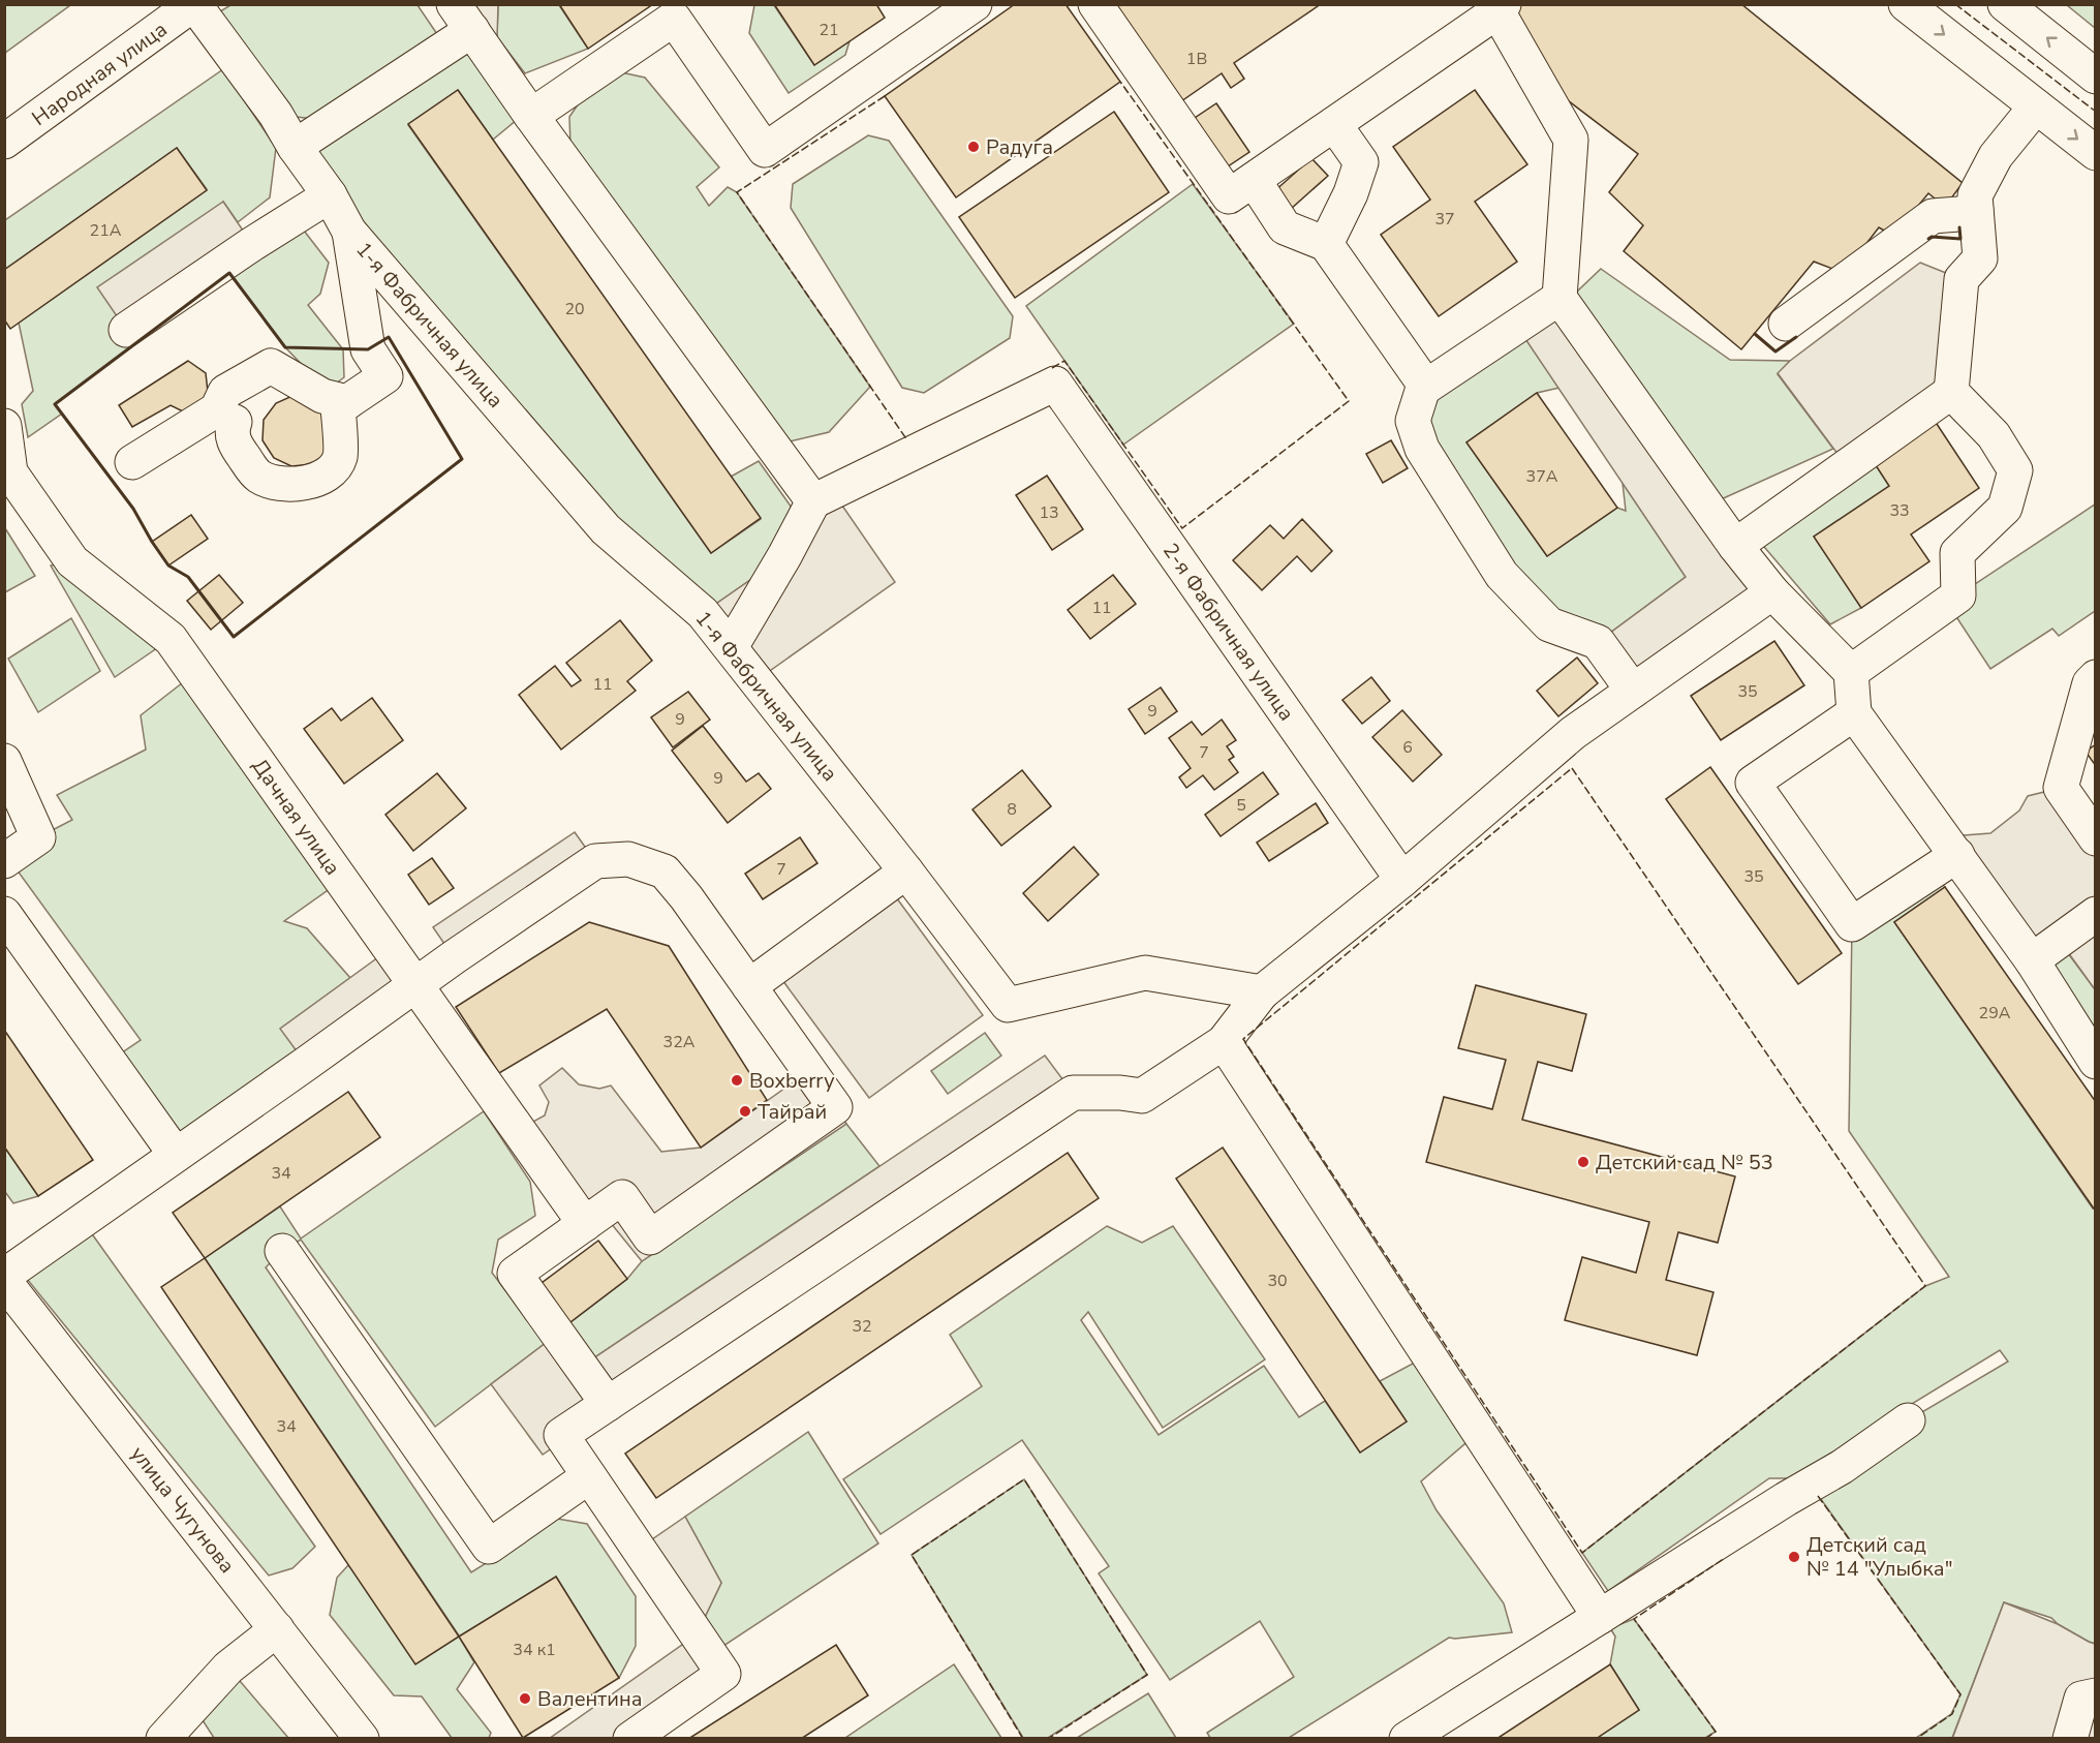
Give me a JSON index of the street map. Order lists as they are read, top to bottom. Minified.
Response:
{"streets":{"street":["Народная улица","1-я Фабричная улица","2-я Фабричная улица","Дачная улица","улица Чугунова"]},"crossings":[["Народная улица","1-я Фабричная улица"]],"places":["Радуга","Boxberry","Тайрай","Детский сад № 53","Детский сад № 14 \"Улыбка\"","Валентина"],"house_numbers":["21","1В","37","21А","20","37А","33","13","11","11","35","9","9","6","7","9","5","8","7","35","29А","32А","34","30","32","34","34 к1"]}
